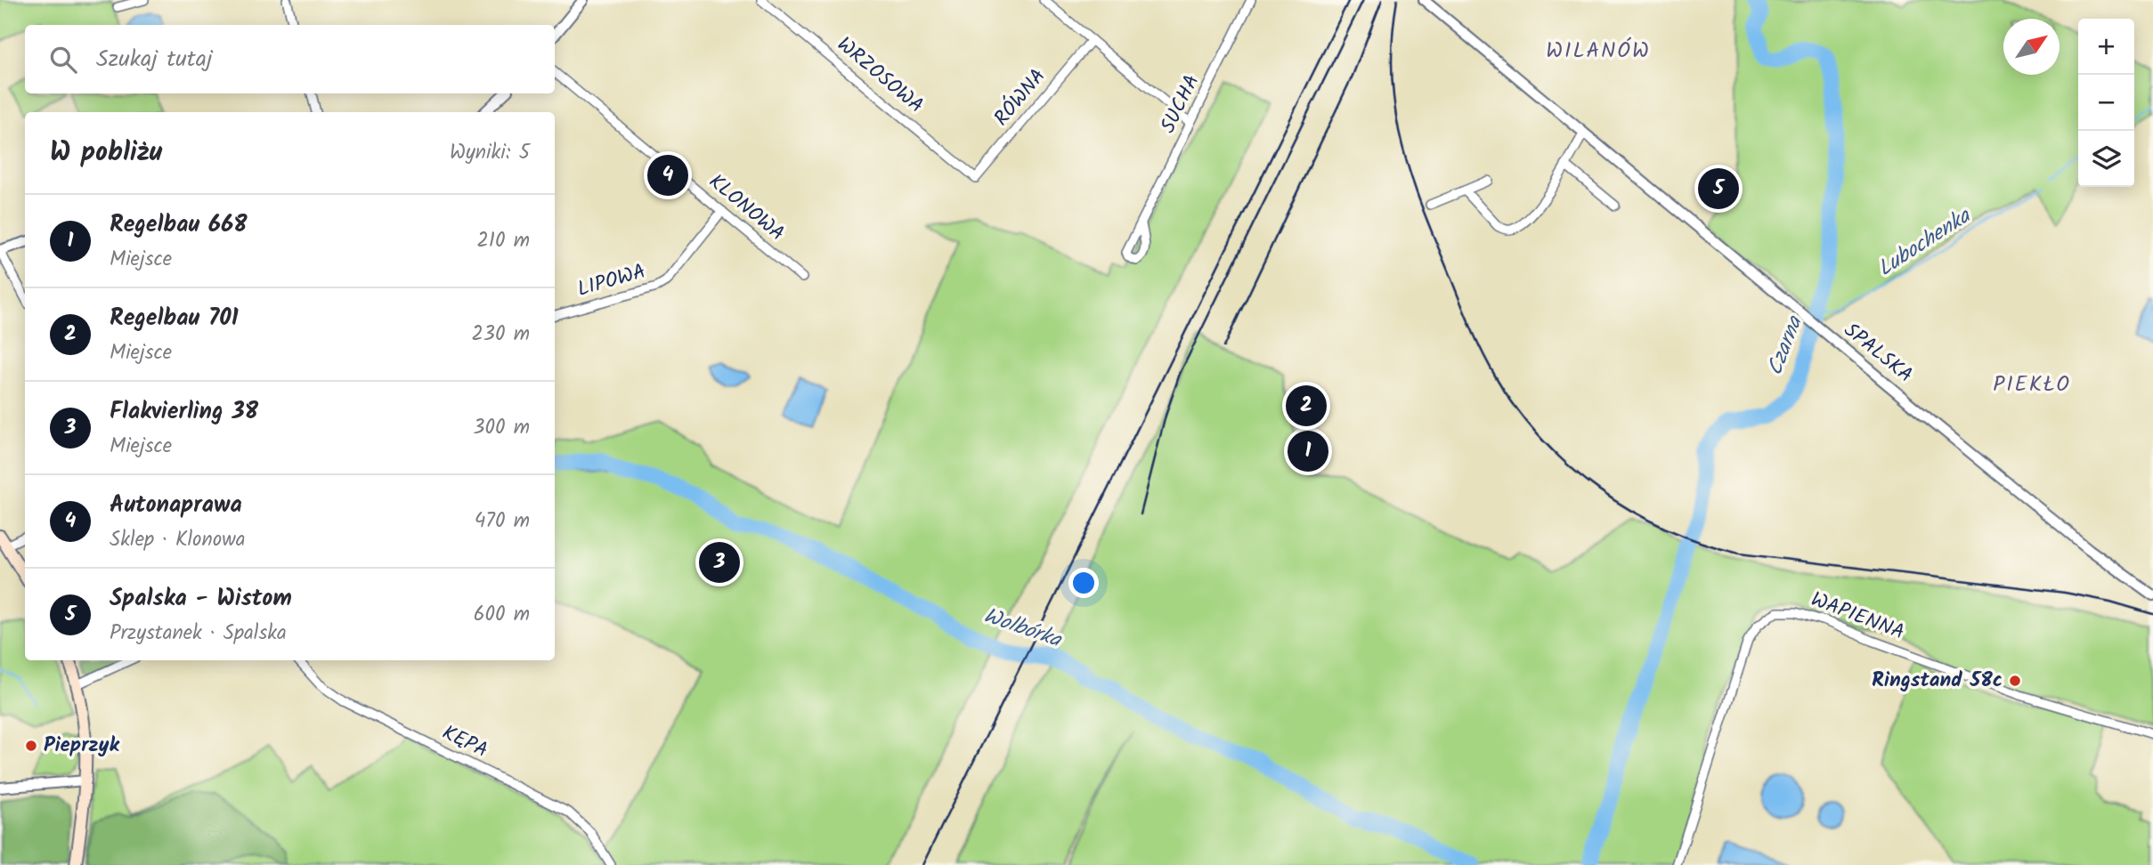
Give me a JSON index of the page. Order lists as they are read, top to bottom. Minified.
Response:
{"streets":{"street":["WRZOSOWA","RÓWNA","SUCHA","KLONOWA","LIPOWA","SPALSKA","WAPIENNA","KĘPA"]},"crossings":[["WRZOSOWA","RÓWNA"],["KLONOWA","LIPOWA"]],"districts":["WILANÓW","PIEKŁO"],"water":["Lubochenka","Czarna","Wolbórka"],"places":["Ringstand 58c","Pieprzyk"],"north":"top right","page":{"map_buttons":["+","−"],"search":"Szukaj tutaj","heading":["W pobliżu","Wyniki: 5"],"pins":["4","5","2","1","3"],"list":[{"mark":"1","name":"Regelbau 668","note":"Miejsce","value":"210 m"},{"mark":"2","name":"Regelbau 701","note":"Miejsce","value":"230 m"},{"mark":"3","name":"Flakvierling 38","note":"Miejsce","value":"300 m"},{"mark":"4","name":"Autonaprawa","note":"Sklep · Klonowa","value":"470 m"},{"mark":"5","name":"Spalska - Wistom","note":"Przystanek · Spalska","value":"600 m"}]}}
